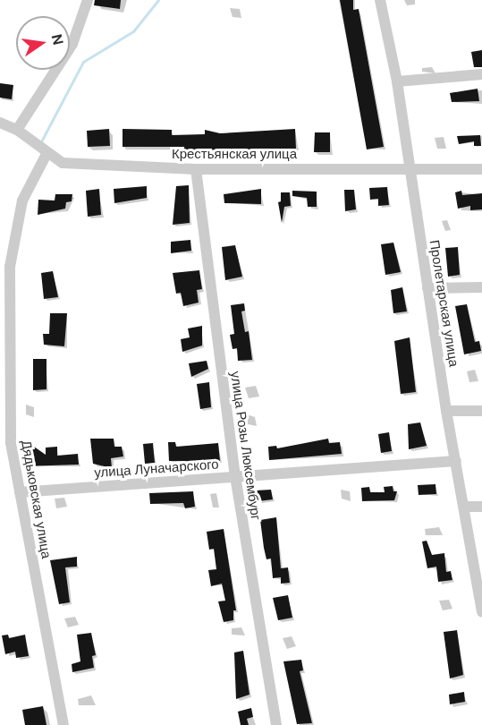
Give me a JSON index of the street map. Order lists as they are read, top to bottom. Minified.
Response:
{"streets":{"street":["Крестьянская улица","Пролетарская улица","улица Розы Люксембург","улица Луначарского","Дядьковская улица"]},"crossings":[["Крестьянская улица","Пролетарская улица"],["Крестьянская улица","улица Розы Люксембург"],["Крестьянская улица","Дядьковская улица"],["Пролетарская улица","улица Луначарского"],["улица Розы Люксембург","улица Луначарского"],["улица Луначарского","Дядьковская улица"]],"north":"right"}
